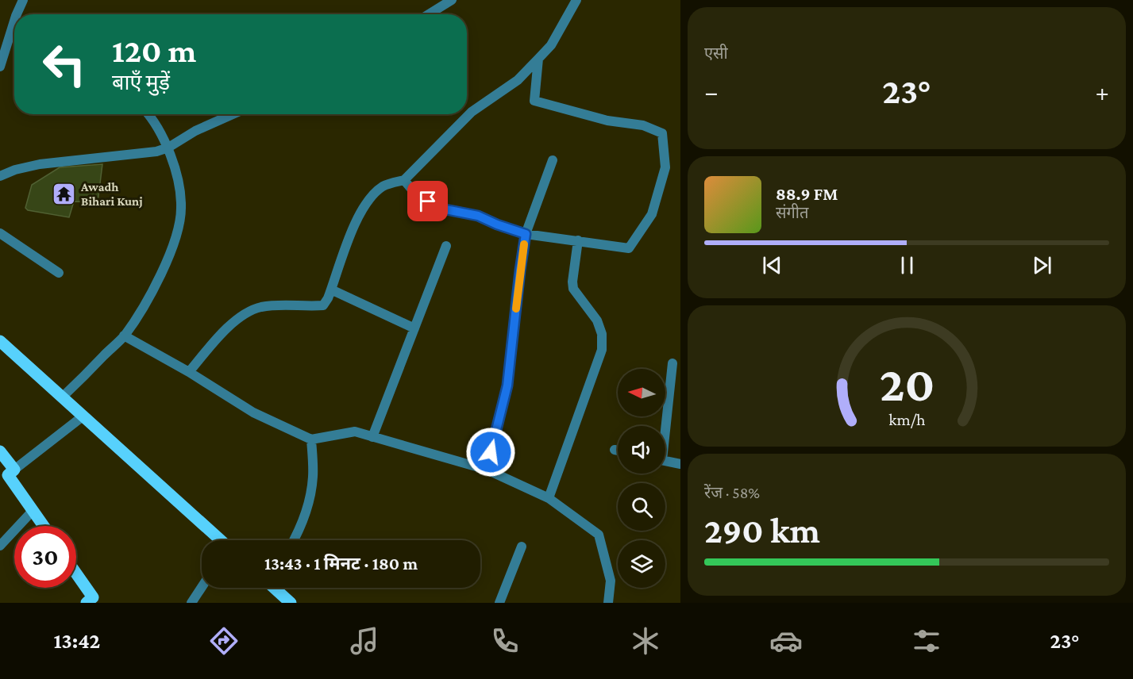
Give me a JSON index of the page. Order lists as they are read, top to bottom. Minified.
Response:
{"places":{"temple":["Awadh Bihari Kunj"]},"north":"left","page":{"tile":["एसी",["रेंज · 58%","290 km"]],"turn":["120 m","बाएँ मुड़ें"],"heat":["−","23°","+"],"song":["88.9 FM","संगीत"],"limit":"30","trip":"13:43 · 1 मिनट · 180 m","tabs":["13:42","23°"],"gauge":["20","km/h"]}}
